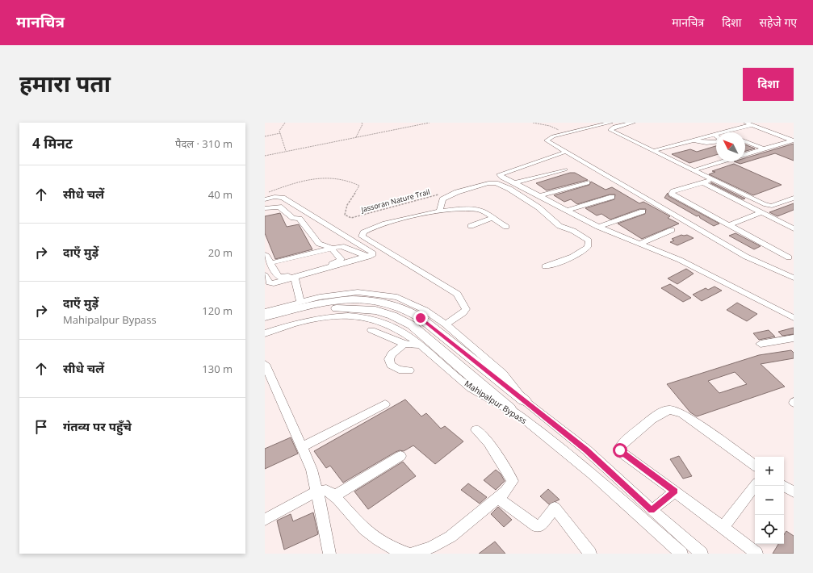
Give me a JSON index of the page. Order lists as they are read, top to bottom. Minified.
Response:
{"streets":{"street":["Mahipalpur Bypass"],"path":["Jassoran Nature Trail"]},"north":"top left","page":{"header":"मानचित्र","nav":["मानचित्र","दिशा","सहेजे गए"],"title":"हमारा पता","buttons":"दिशा","heading":["4 मिनट","पैदल · 310 m"],"list":[["सीधे चलें","40 m"],["दाएँ मुड़ें","20 m"],["दाएँ मुड़ें","Mahipalpur Bypass","120 m"],["सीधे चलें","130 m"],"गंतव्य पर पहुँचे"],"map_buttons":["+","−"]}}
